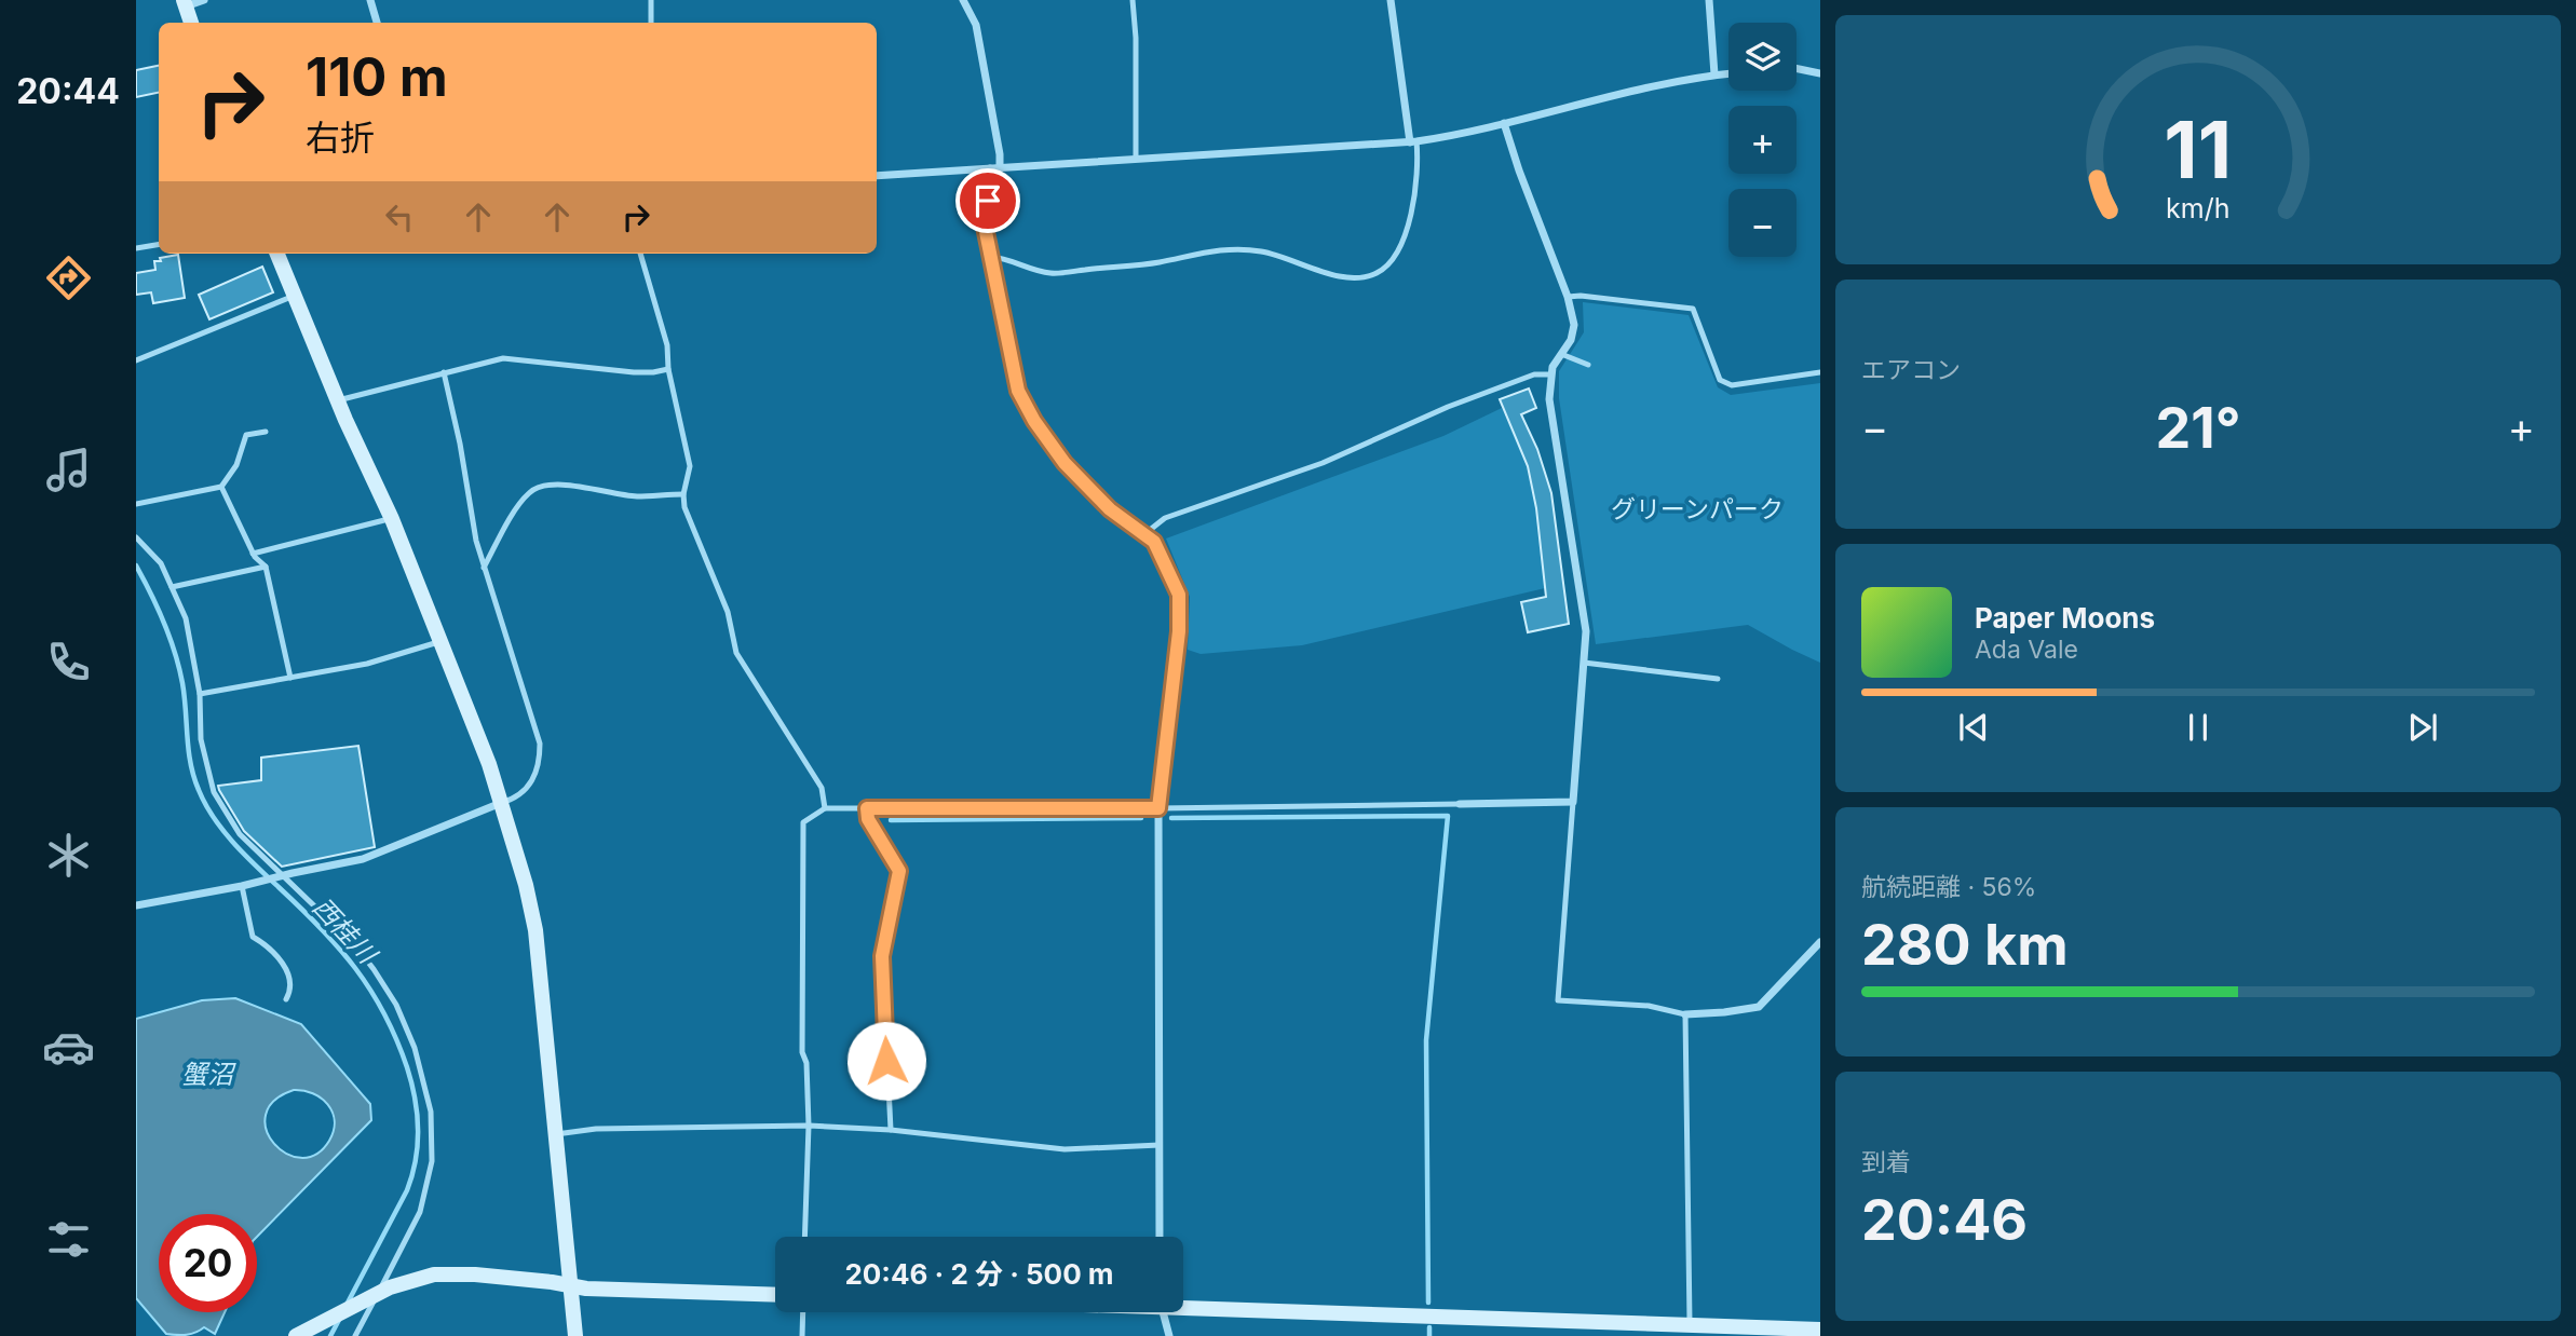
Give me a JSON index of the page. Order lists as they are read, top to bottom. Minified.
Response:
{"water":["西桂川","蟹沼"],"parks":["グリーンパーク"],"page":{"tabs":"20:44","map_buttons":["+","−"],"turn":["110 m","右折"],"tile":["エアコン",["航続距離 · 56%","280 km"],["到着","20:46"]],"heat":["−","21°","+"],"song":["Paper Moons","Ada Vale"],"limit":"20","trip":"20:46 · 2 分 · 500 m","gauge":["11","km/h"]}}
